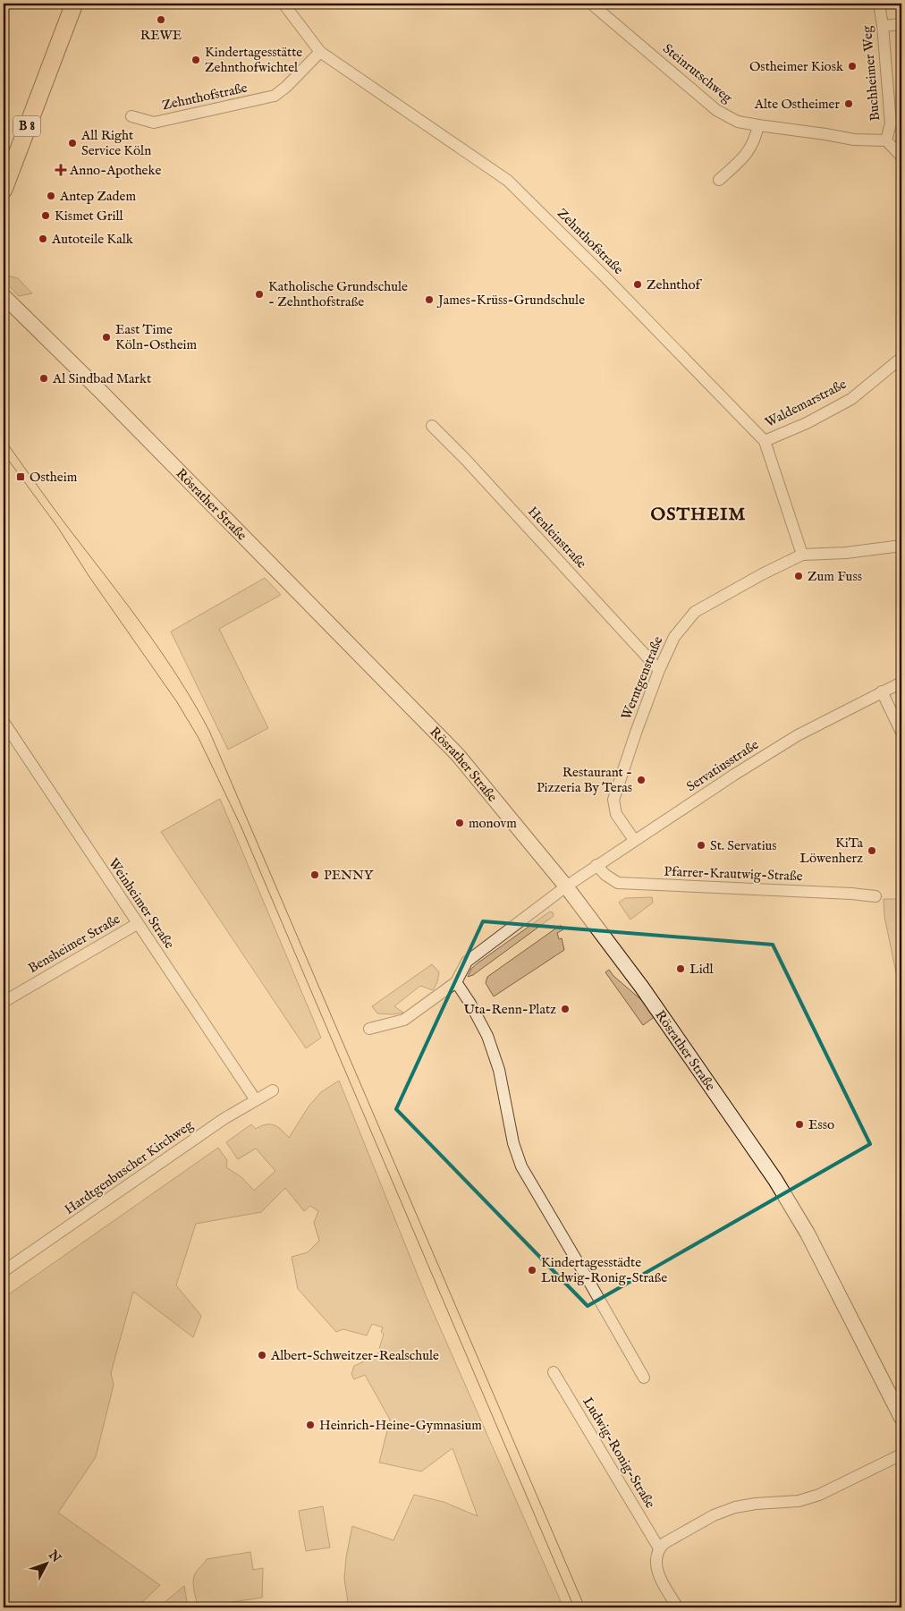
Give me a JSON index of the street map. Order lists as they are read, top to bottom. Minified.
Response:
{"streets":{"main road":["B 8","Rösrather Straße"],"street":["Steinrutschweg","Buchheimer Weg","Zehnthofstraße","Waldemarstraße","Henleinstraße","Werntgenstraße","Servatiusstraße","Pfarrer-Krautwig-Straße","Weinheimer Straße","Bensheimer Straße","Hardtgenbuscher Kirchweg","Ludwig-Ronig-Straße"]},"crossings":[["Steinrutschweg","Buchheimer Weg"],["Zehnthofstraße","Waldemarstraße"],["Zehnthofstraße","Werntgenstraße"],["Rösrather Straße","Servatiusstraße"],["Henleinstraße","Werntgenstraße"],["Werntgenstraße","Servatiusstraße"],["Servatiusstraße","Pfarrer-Krautwig-Straße"],["Weinheimer Straße","Bensheimer Straße"],["Weinheimer Straße","Hardtgenbuscher Kirchweg"]],"districts":["OSTHEIM"],"places":{"other":["REWE","Kindertagesstätte Zehnthofwichtel","Ostheimer Kiosk","Alte Ostheimer","All Right Service Köln","Antep Zadem","Kismet Grill","Autoteile Kalk","Zehnthof","Katholische Grundschule - Zehnthofstraße","James-Krüss-Grundschule","East Time Köln-Ostheim","Al Sindbad Markt","Zum Fuss","Restaurant - Pizzeria By Teras","monovm","St. Servatius","KiTa Löwenherz","PENNY","Lidl","Uta-Renn-Platz","Esso","Kindertagesstädte Ludwig-Ronig-Straße","Albert-Schweitzer-Realschule","Heinrich-Heine-Gymnasium"],"health":["Anno-Apotheke"],"transit":["Ostheim"]},"north":"top right"}
